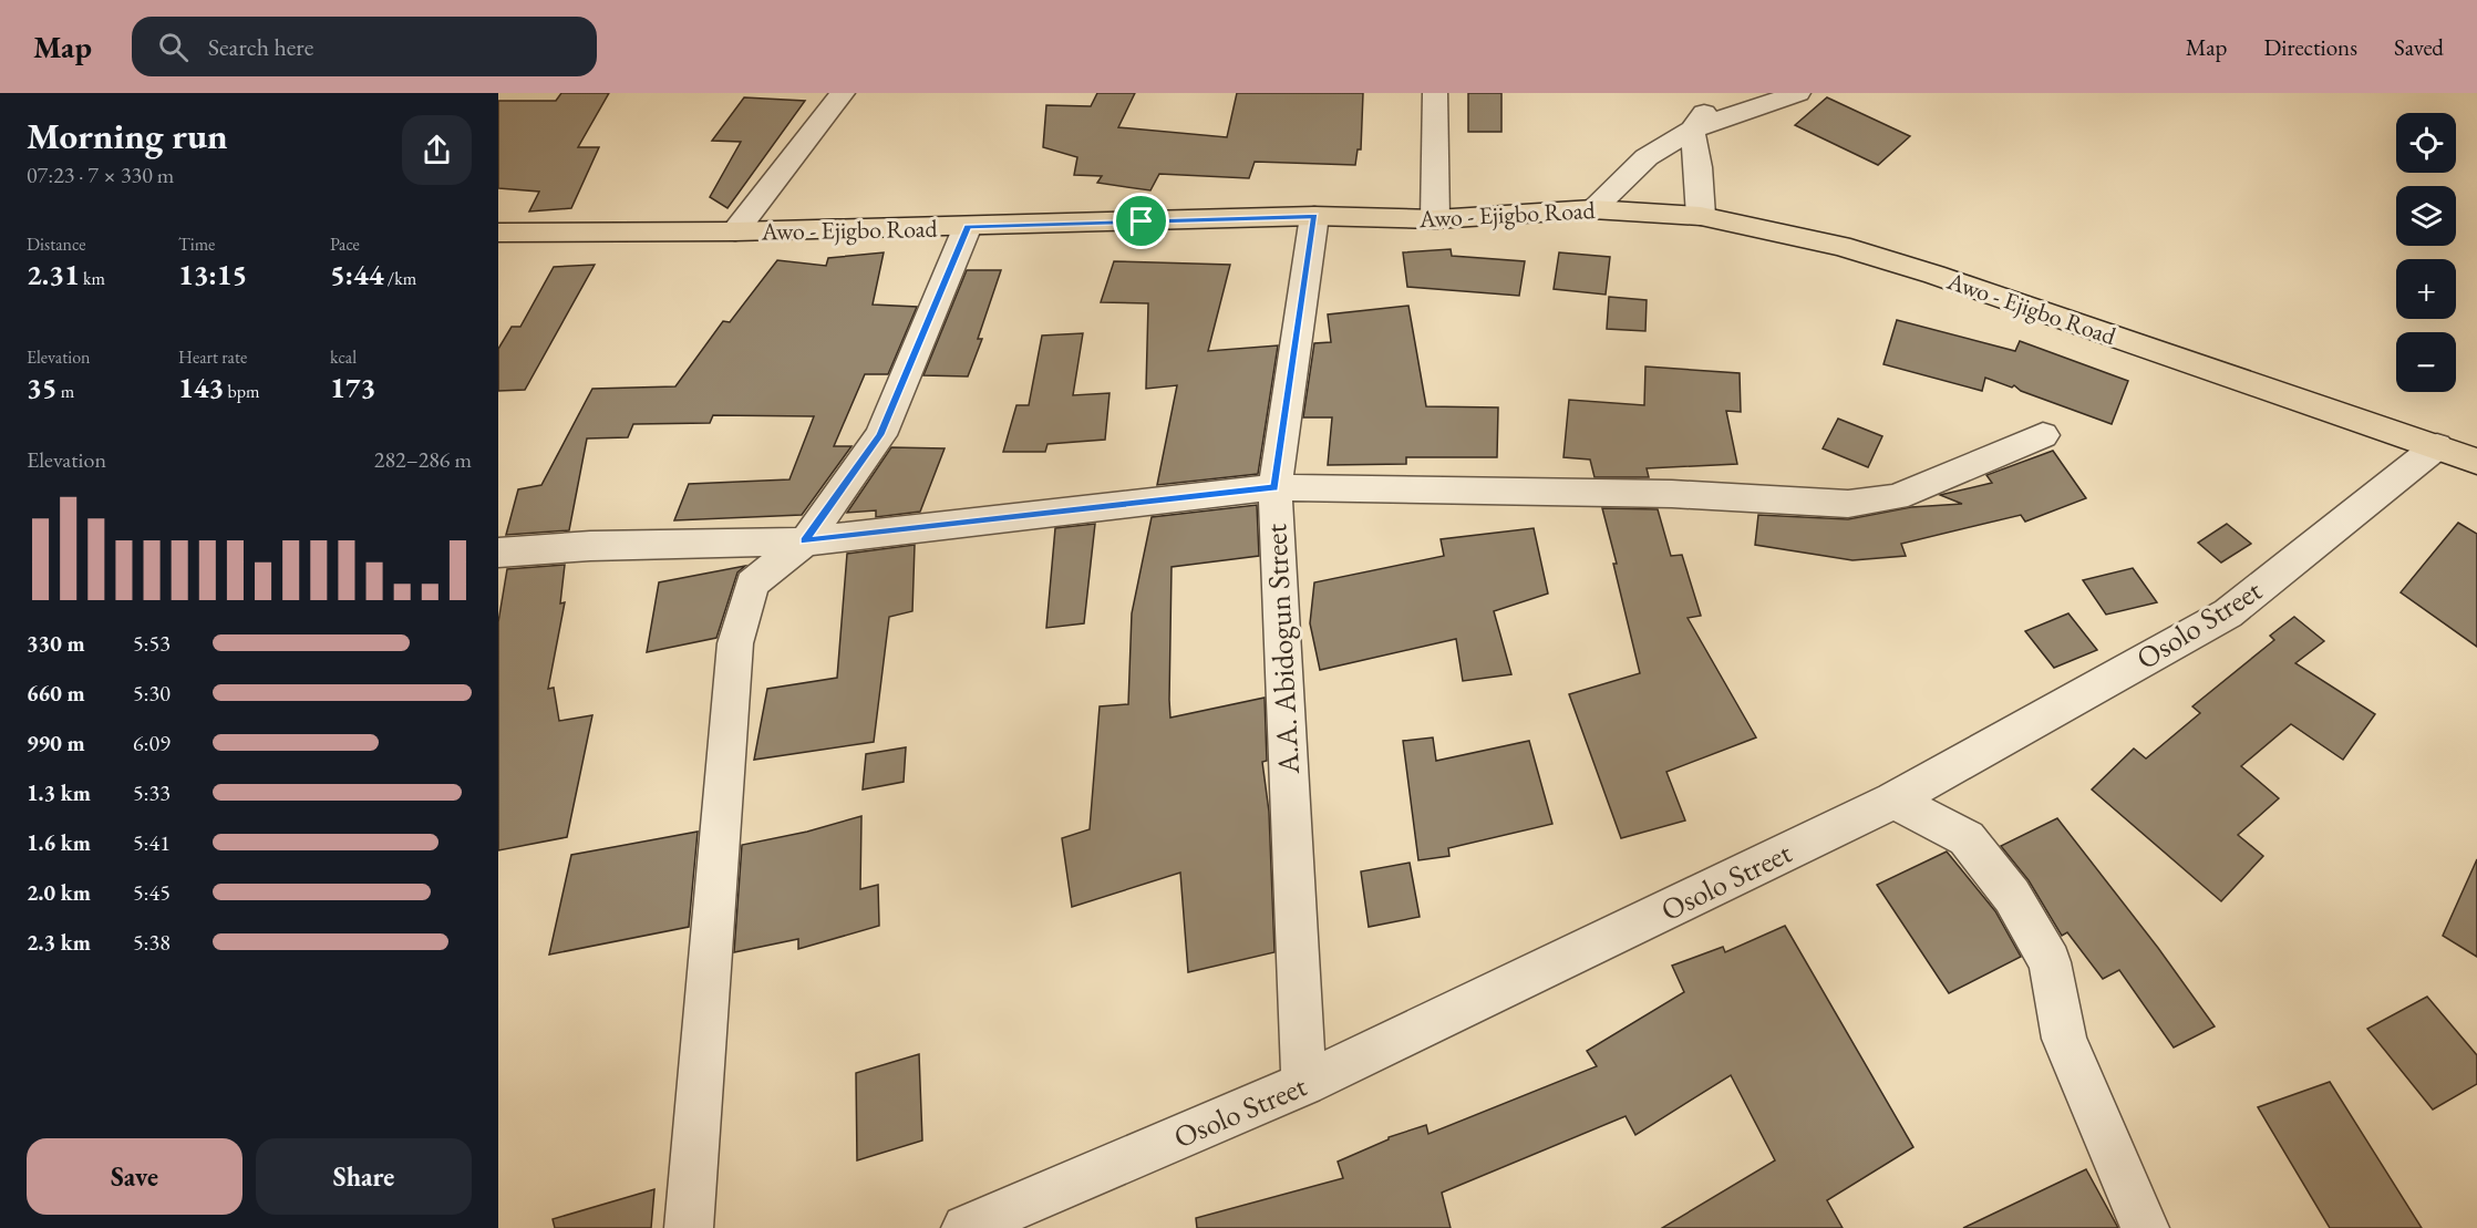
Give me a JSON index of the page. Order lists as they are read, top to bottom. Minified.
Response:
{"streets":{"main road":["Awo - Ejigbo Road"],"street":["Osolo Street","A.A. Abidogun Street"]},"crossings":[["Awo - Ejigbo Road","Osolo Street"],["Awo - Ejigbo Road","A.A. Abidogun Street"],["Osolo Street","A.A. Abidogun Street"]],"page":{"header":"Map","search":"Search here","nav":["Map","Directions","Saved"],"heading":["Morning run","07:23 · 7 × 330 m"],"map_buttons":["+","−"],"stats":[["Distance","2.31 km"],["Time","13:15"],["Pace","5:44 /km"],["Elevation","35 m"],["Heart rate","143 bpm"],["kcal","173"]],"chart":["Elevation","282–286 m"],"list":[{"name":"330 m","note":"5:53"},{"name":"660 m","note":"5:30"},{"name":"990 m","note":"6:09"},{"name":"1.3 km","note":"5:33"},{"name":"1.6 km","note":"5:41"},{"name":"2.0 km","note":"5:45"},{"name":"2.3 km","note":"5:38"}],"buttons":["Save","Share"]}}
